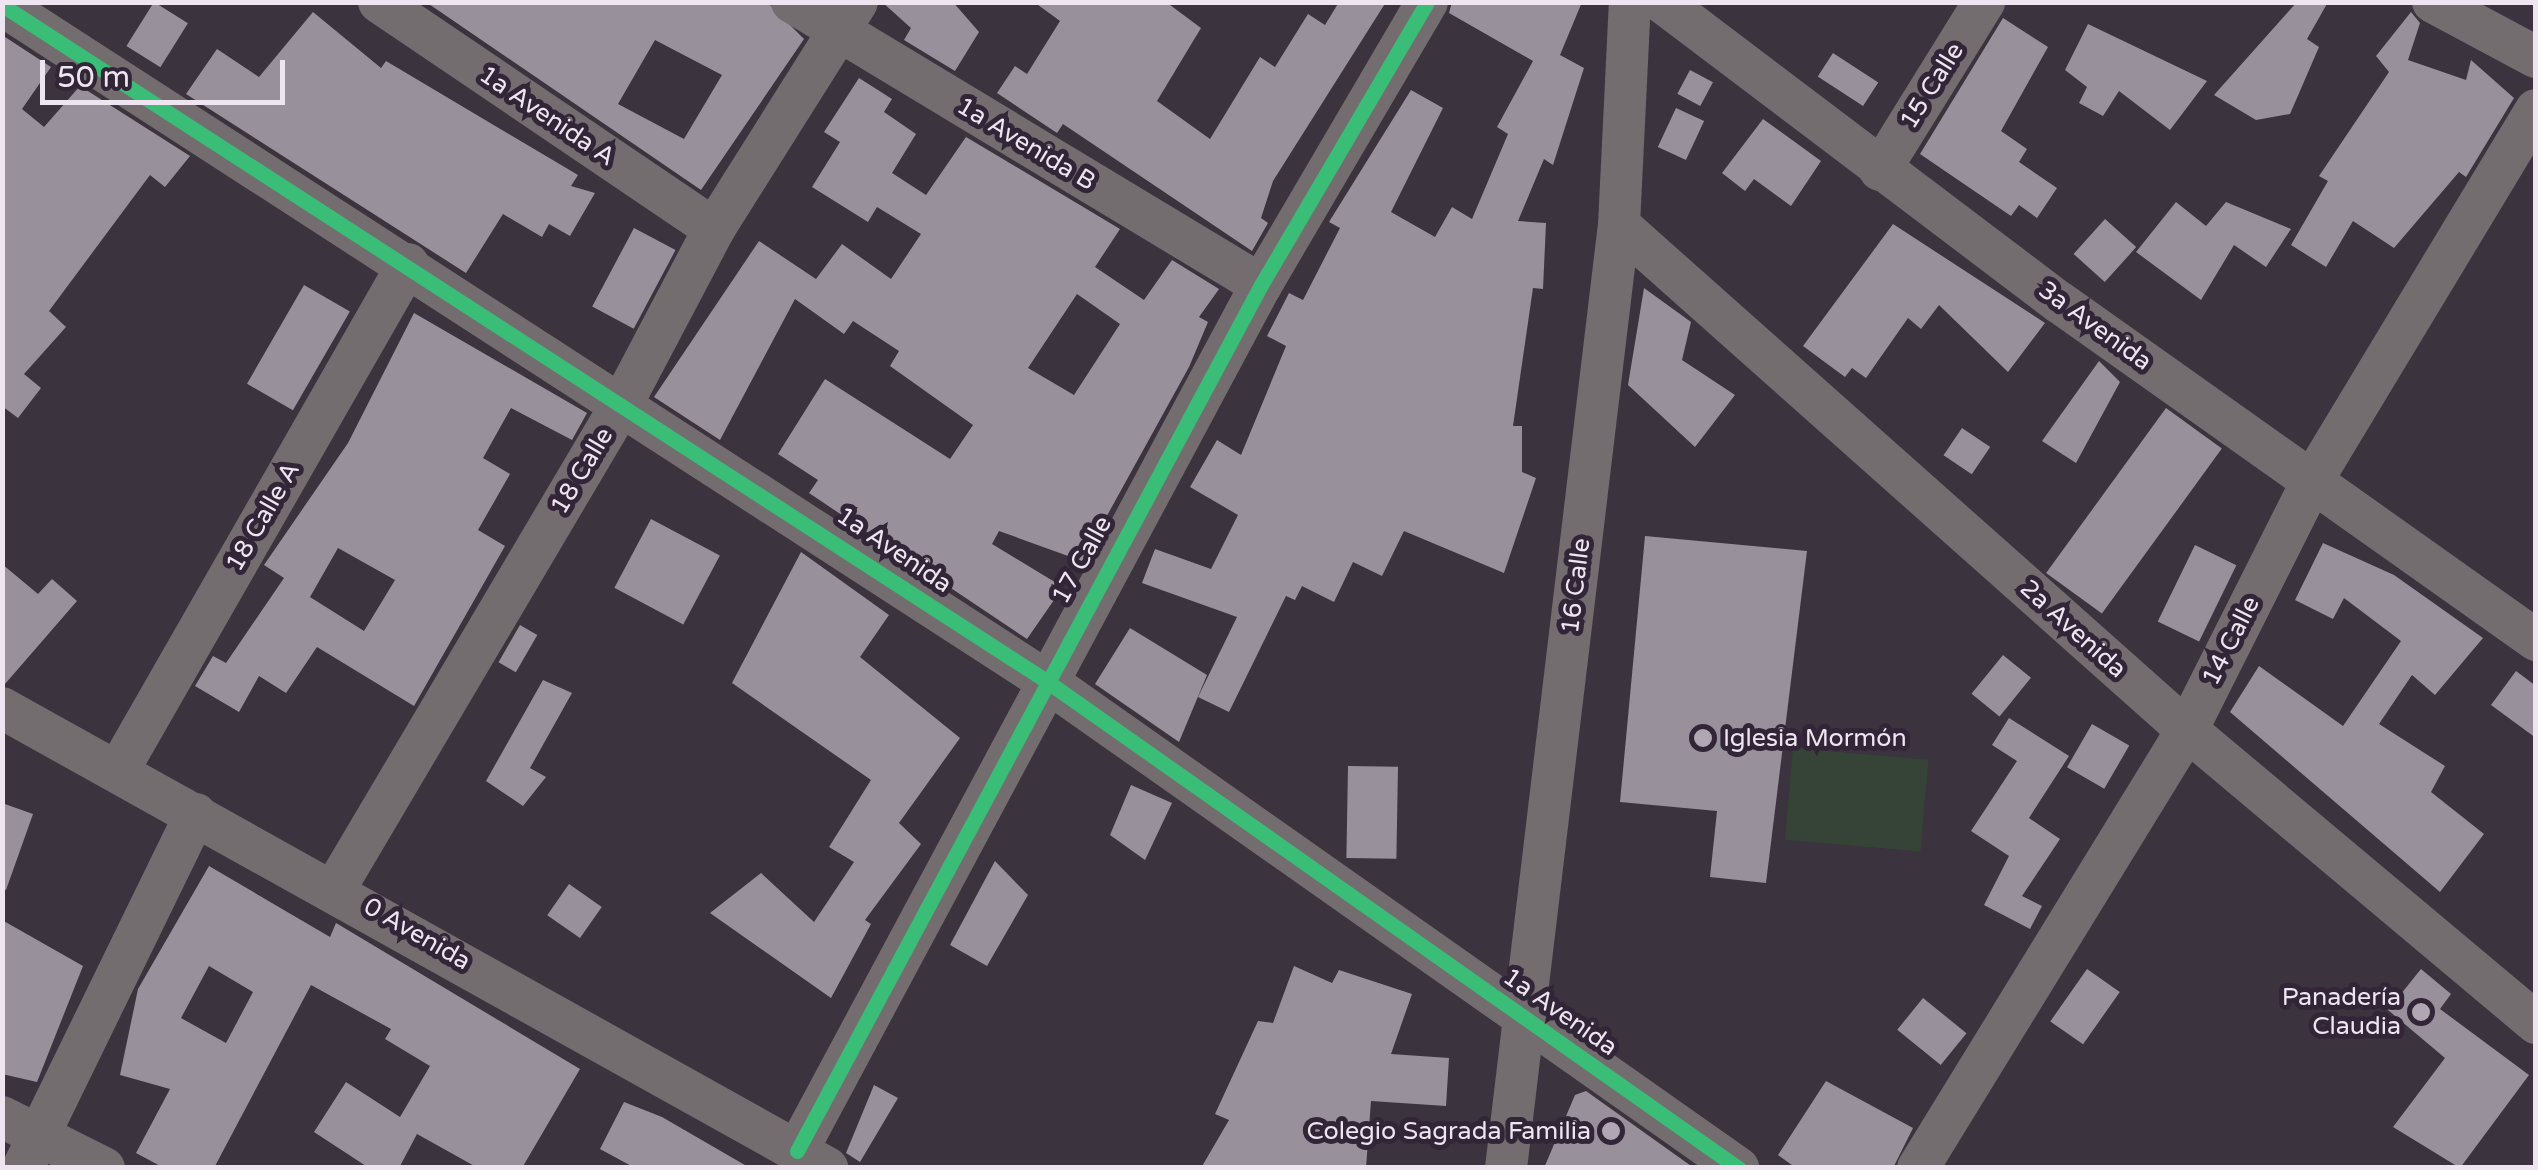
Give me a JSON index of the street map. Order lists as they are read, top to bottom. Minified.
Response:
{"streets":{"street":["15 Calle","1a Avenida A","1a Avenida B","3a Avenida","18 Calle","18 Calle A","1a Avenida","17 Calle","16 Calle","2a Avenida","14 Calle","0 Avenida"]},"crossings":[["15 Calle","3a Avenida"],["1a Avenida A","18 Calle"],["1a Avenida B","18 Calle"],["1a Avenida B","17 Calle"],["3a Avenida","14 Calle"],["18 Calle","1a Avenida"],["18 Calle","0 Avenida"],["18 Calle A","1a Avenida"],["18 Calle A","0 Avenida"],["1a Avenida","17 Calle"],["1a Avenida","16 Calle"],["17 Calle","0 Avenida"],["16 Calle","2a Avenida"],["2a Avenida","14 Calle"]],"places":["Iglesia Mormón","Panadería Claudia","Colegio Sagrada Familia"],"scale_bar":"50 m"}
